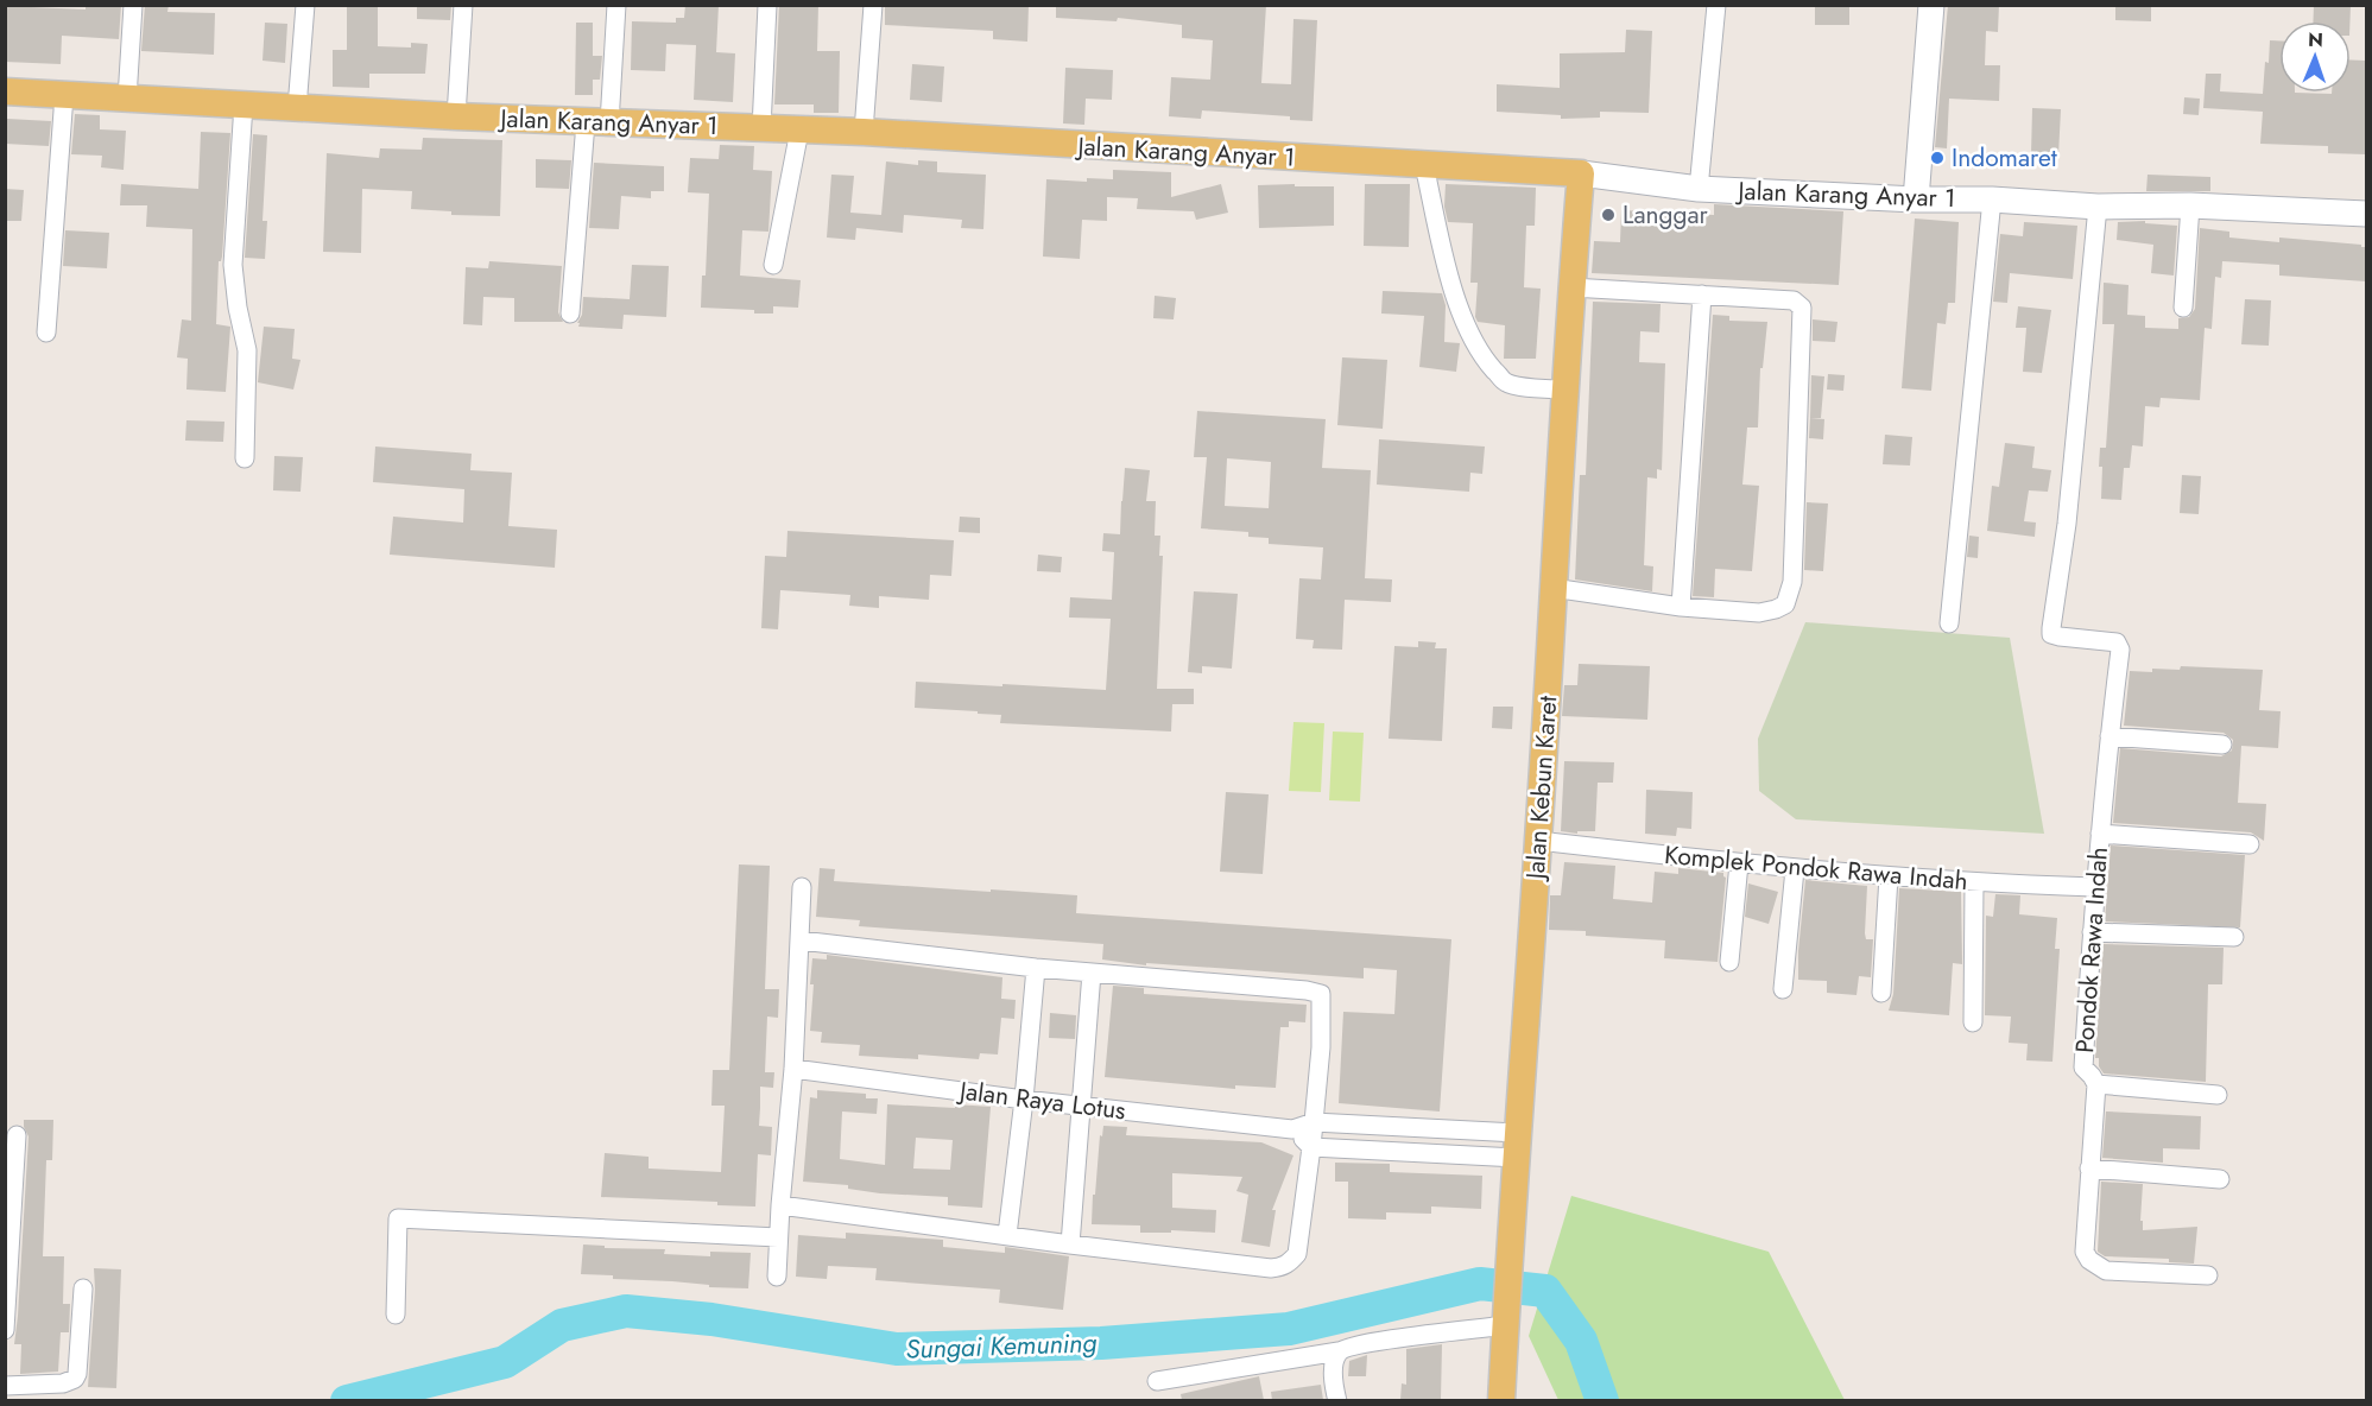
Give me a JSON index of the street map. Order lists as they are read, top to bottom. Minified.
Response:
{"streets":{"main road":["Jalan Karang Anyar 1","Jalan Kebun Karet"],"street":["Komplek Pondok Rawa Indah","Pondok Rawa Indah","Jalan Raya Lotus"]},"crossings":[["Jalan Karang Anyar 1","Jalan Kebun Karet"],["Jalan Karang Anyar 1","Pondok Rawa Indah"],["Jalan Kebun Karet","Komplek Pondok Rawa Indah"],["Komplek Pondok Rawa Indah","Pondok Rawa Indah"]],"water":["Sungai Kemuning"],"places":["Indomaret","Langgar"],"north":"top"}
